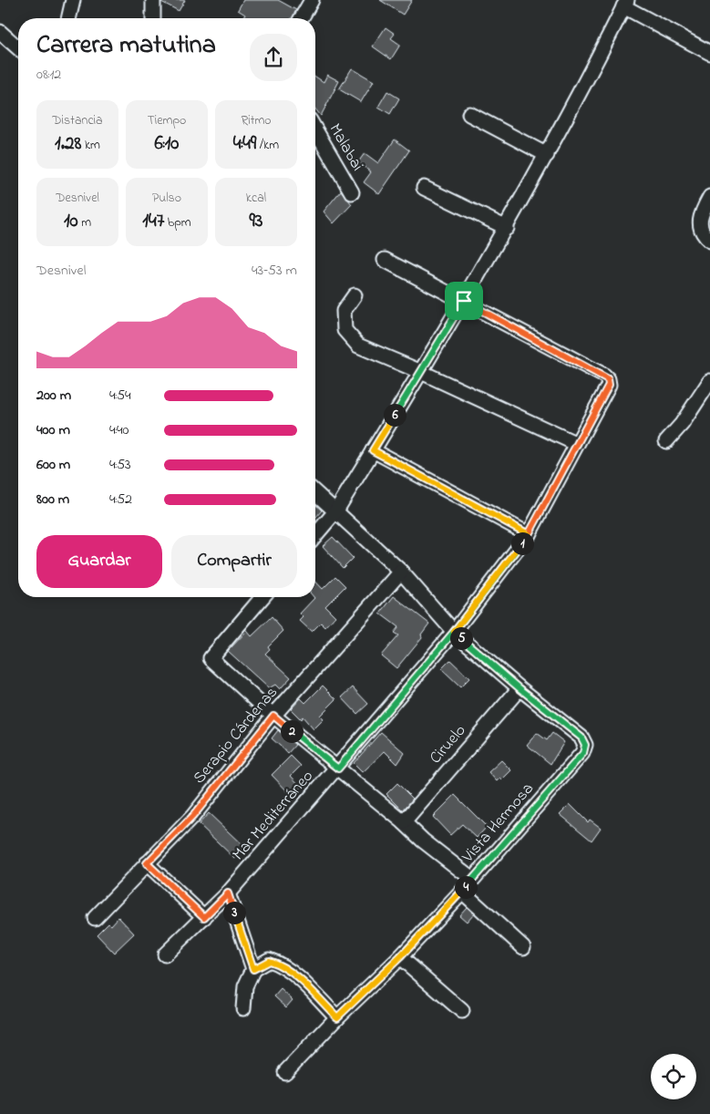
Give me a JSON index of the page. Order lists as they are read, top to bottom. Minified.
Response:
{"streets":{"street":["Malabai","Serapio Cárdenas","Ciruelo","Mar Mediterráneo","Vista Hermosa"]},"crossings":[["Ciruelo","Vista Hermosa"]],"page":{"heading":["Carrera matutina","08:12"],"stats":[["Distancia","1.28 km"],["Tiempo","6:10"],["Ritmo","4:49 /km"],["Desnivel","10 m"],["Pulso","147 bpm"],["kcal","93"]],"chart":["Desnivel","43–53 m"],"list":[{"name":"200 m","note":"4:54"},{"name":"400 m","note":"4:40"},{"name":"600 m","note":"4:53"},{"name":"800 m","note":"4:52"}],"pins":["6","1","5","2","4","3"],"buttons":["Guardar","Compartir"]}}
